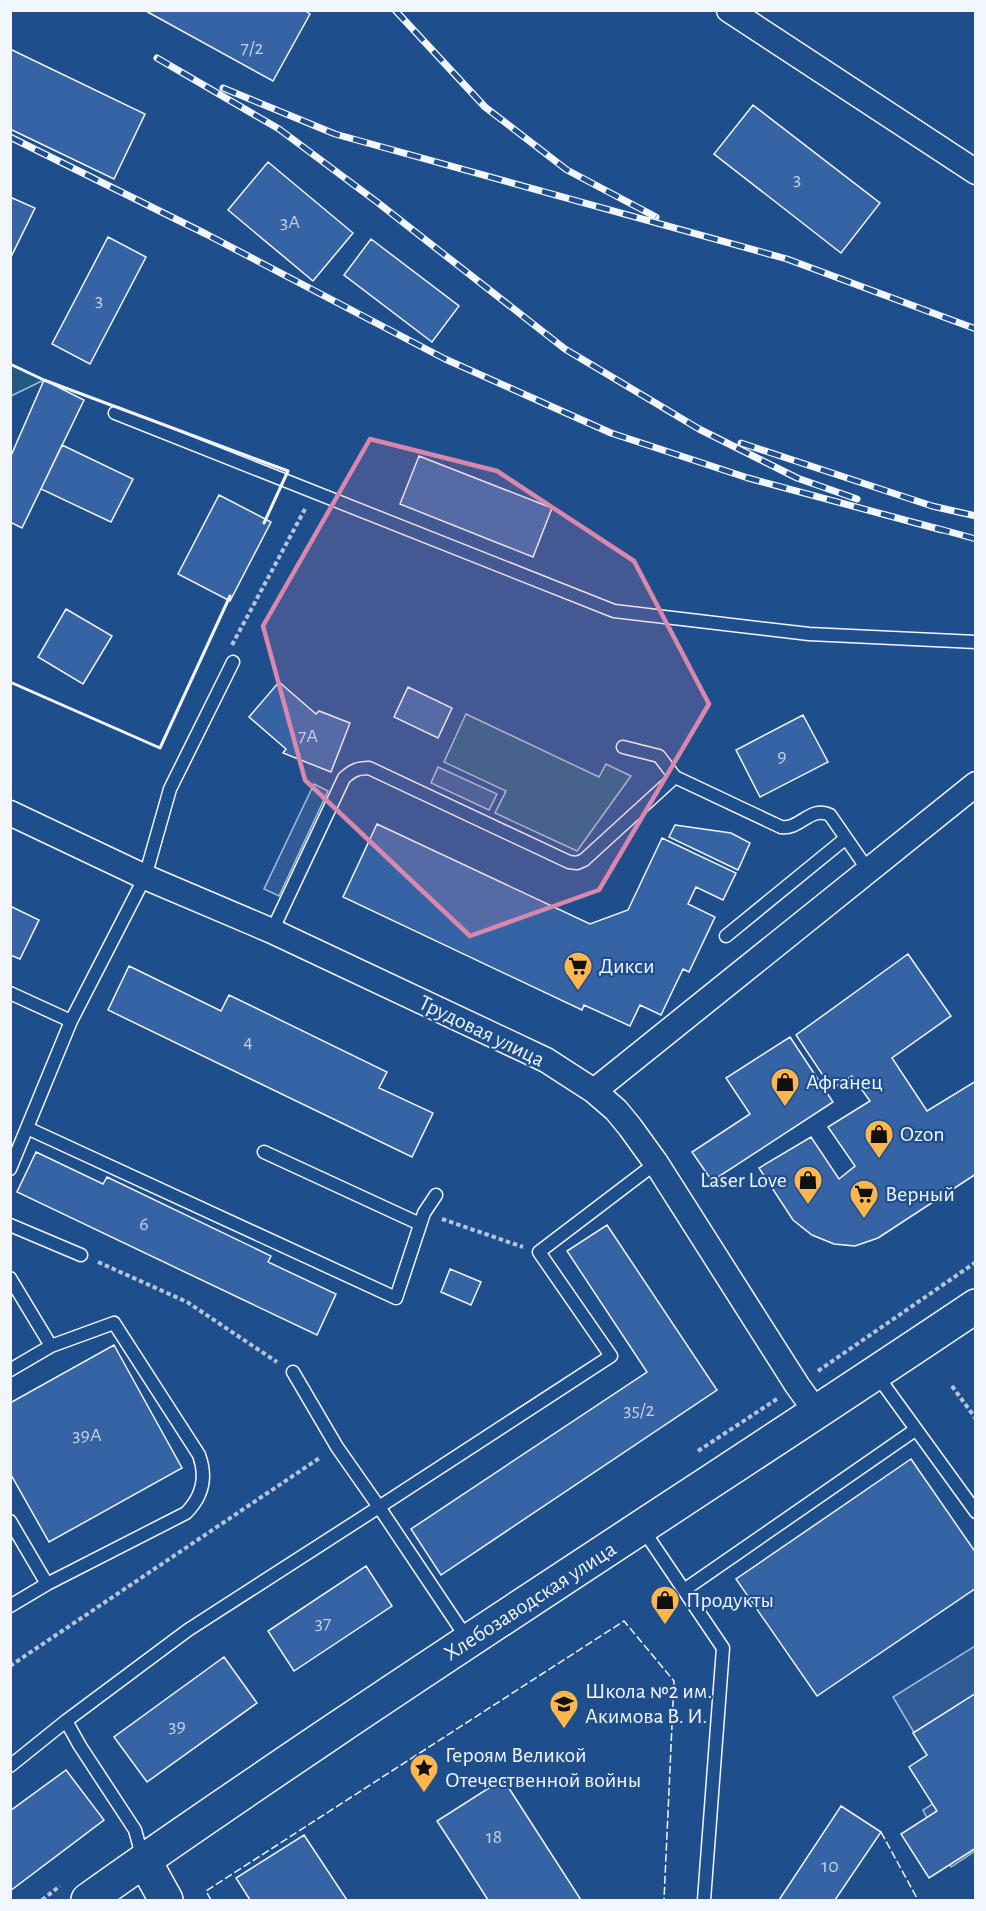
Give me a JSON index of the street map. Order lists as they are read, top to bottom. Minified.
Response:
{"streets":{"main road":["Хлебозаводская улица"],"street":["Трудовая улица"]},"crossings":[["Трудовая улица","Хлебозаводская улица"]],"places":{"supermarket":["Дикси","Верный"],"shop":["Афганец","Ozon","Laser Love","Продукты"],"school or university":["Школа №2 им. Акимова В. И."],"place":["Героям Великой Отечественной войны"]},"house_numbers":["7/2","3","3А","3","7А","9","4","6","35/2","39А","37","39","18","10"]}
